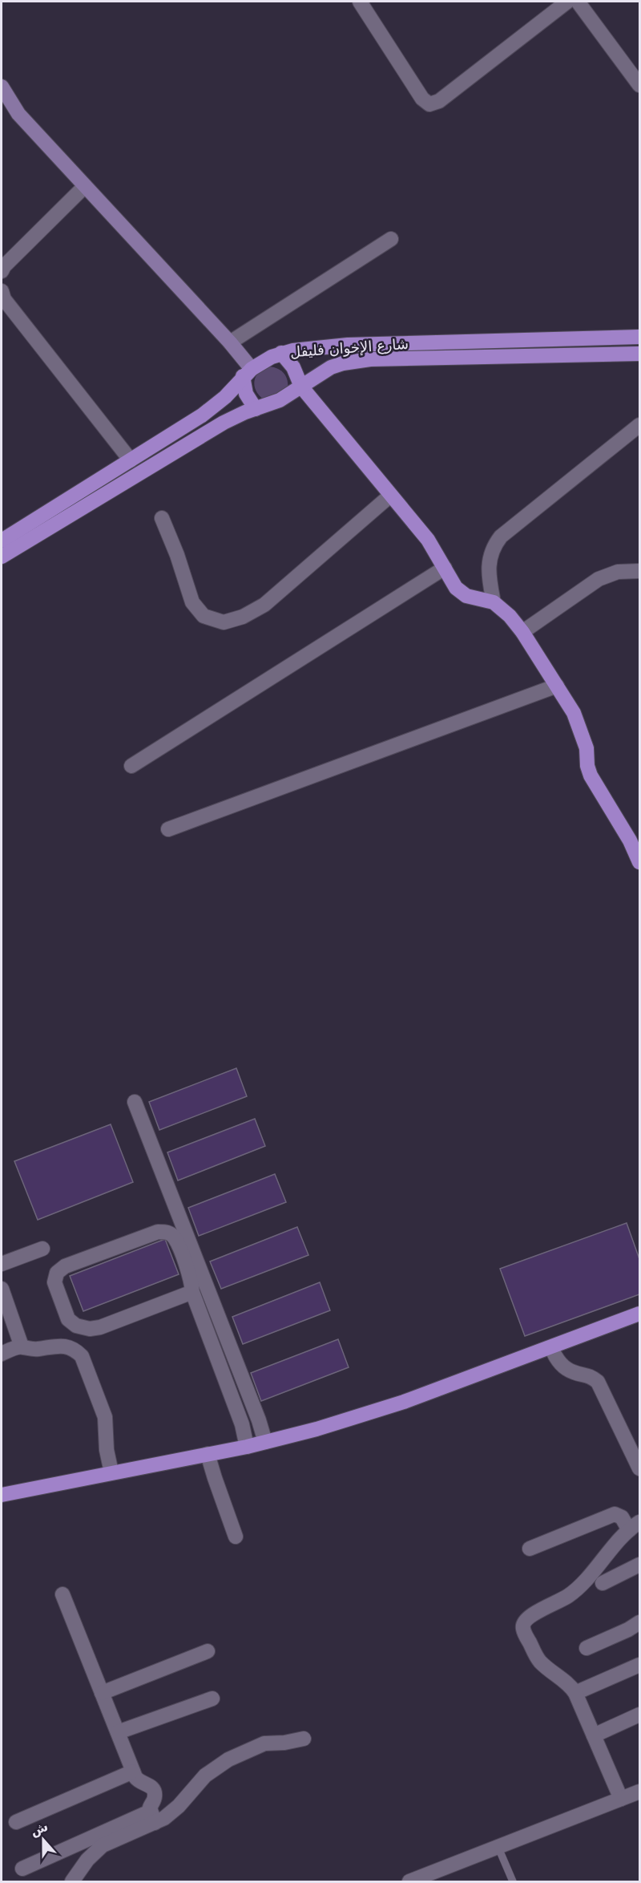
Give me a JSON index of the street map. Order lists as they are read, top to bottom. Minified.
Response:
{"streets":{"main road":["شارع الإخوان فليفل"]},"north":"top"}
